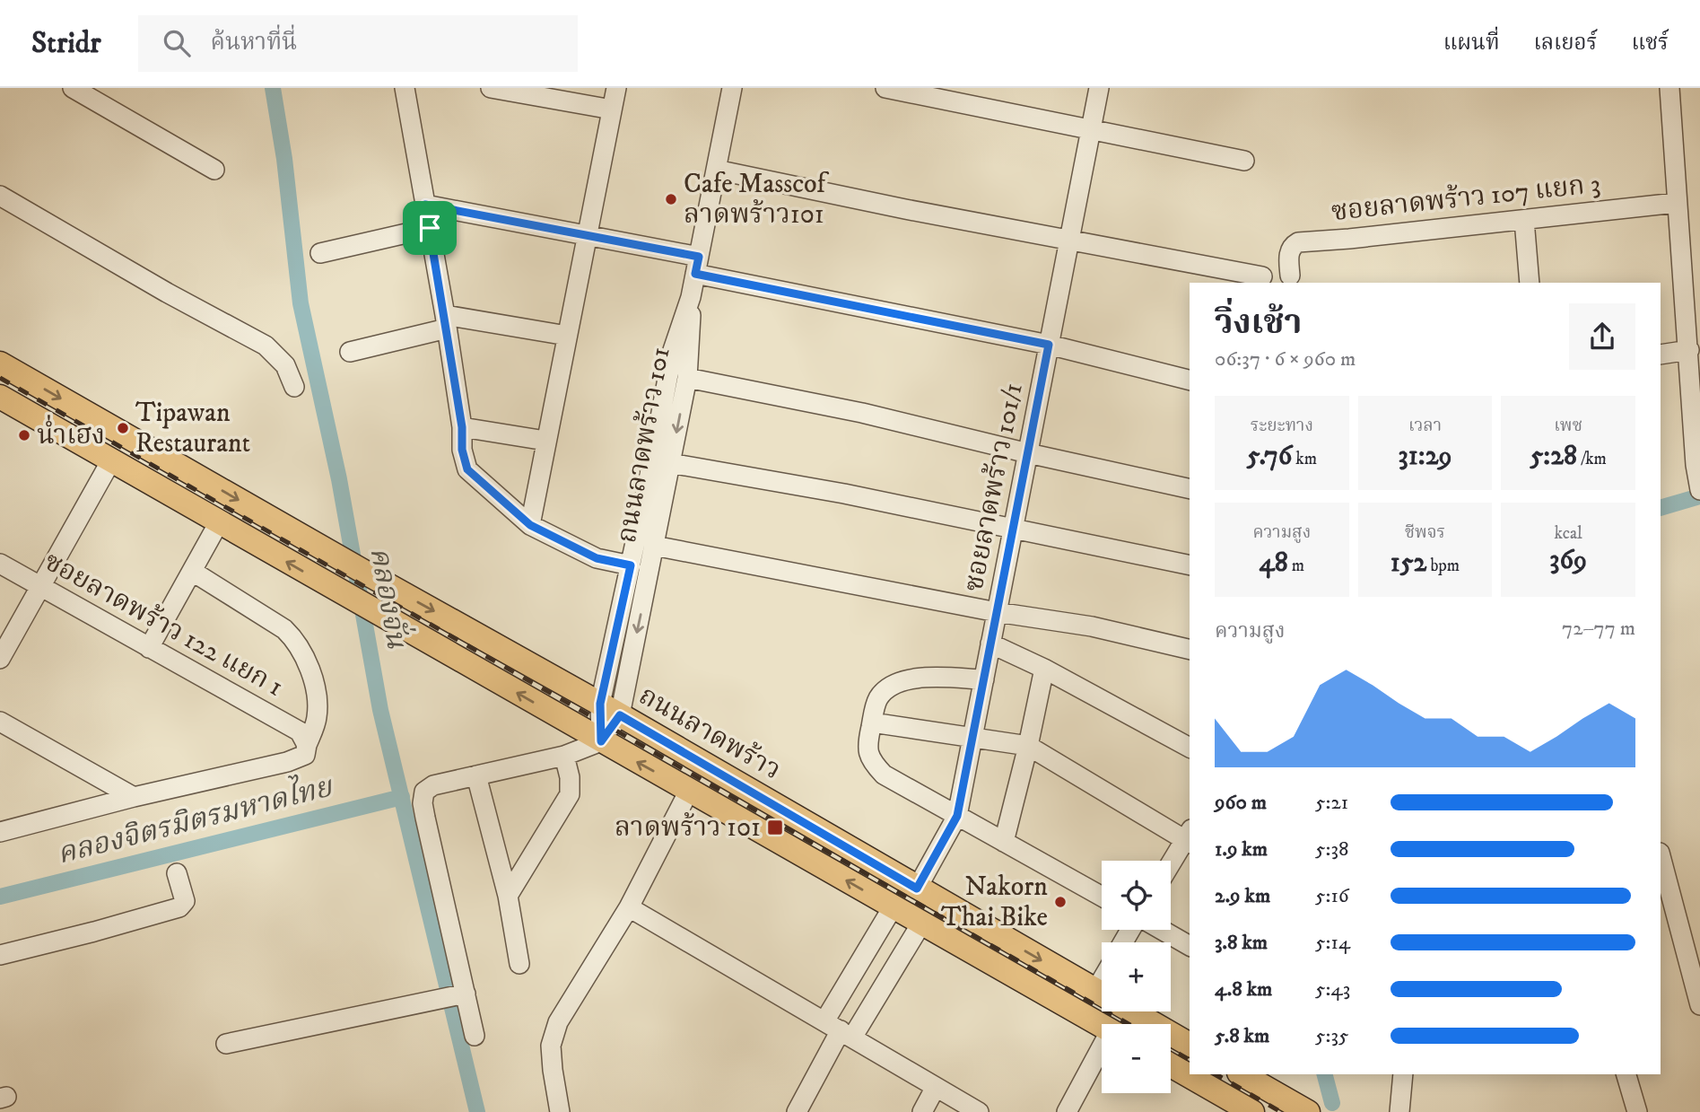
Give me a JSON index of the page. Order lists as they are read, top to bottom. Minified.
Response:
{"streets":{"main road":["ถนนลาดพร้าว"],"street":["ซอยลาดพร้าว 107 แยก 3","ถนนลาดพร้าว 101","ซอยลาดพร้าว 101/1","ซอยลาดพร้าว 122 แยก 1"]},"crossings":[["ถนนลาดพร้าว 101","ถนนลาดพร้าว"],["ซอยลาดพร้าว 101/1","ถนนลาดพร้าว"]],"water":["คลองจั่น","คลองจิตรมิตรมหาดไทย"],"places":{"other":["Cafe Masscof ลาดพร้าว101","Tipawan Restaurant","น่ำเฮง","Nakorn Thai Bike"],"transit":["ลาดพร้าว 101"]},"page":{"header":"Stridr","search":"ค้นหาที่นี่","nav":["แผนที่","เลเยอร์","แชร์"],"heading":["วิ่งเช้า","06:37 · 6 × 960 m"],"stats":[["ระยะทาง","5.76 km"],["เวลา","31:29"],["เพซ","5:28 /km"],["ความสูง","48 m"],["ชีพจร","152 bpm"],["kcal","369"]],"chart":["ความสูง","72–77 m"],"list":[{"name":"960 m","note":"5:21"},{"name":"1.9 km","note":"5:38"},{"name":"2.9 km","note":"5:16"},{"name":"3.8 km","note":"5:14"},{"name":"4.8 km","note":"5:43"},{"name":"5.8 km","note":"5:35"}],"map_buttons":["+","−"]}}
